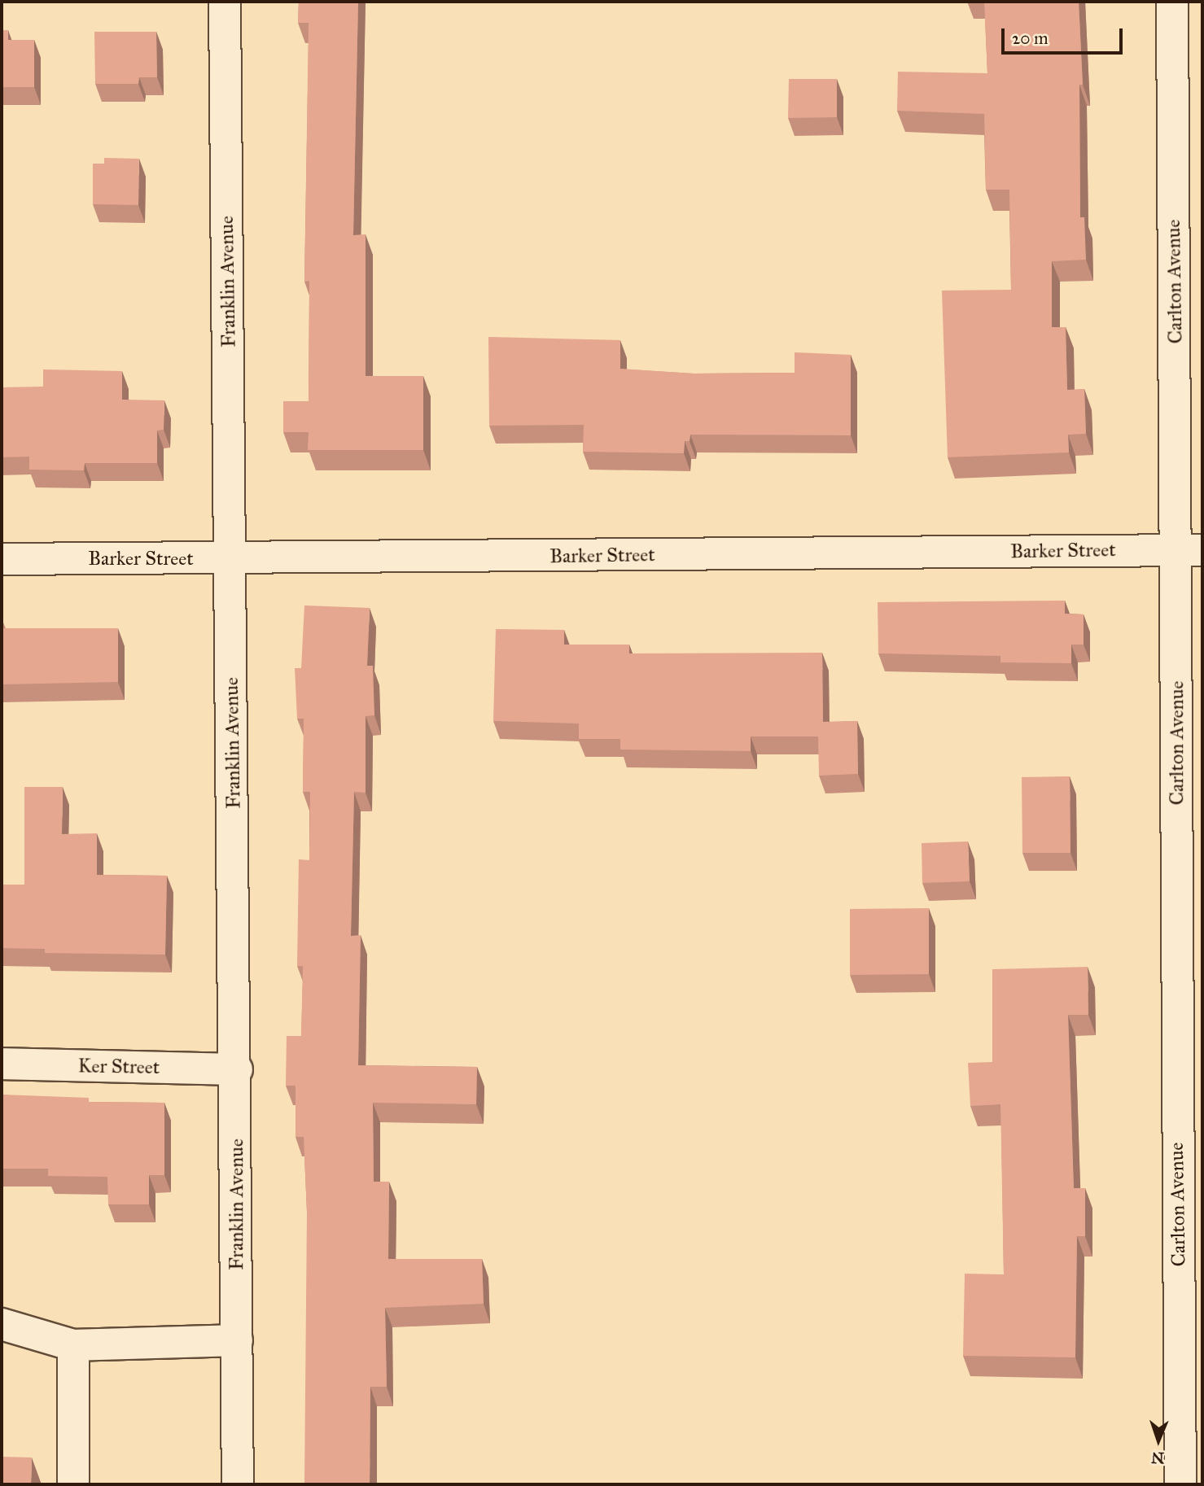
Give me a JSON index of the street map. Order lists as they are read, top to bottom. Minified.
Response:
{"streets":{"street":["Franklin Avenue","Carlton Avenue","Barker Street","Ker Street"]},"crossings":[["Franklin Avenue","Barker Street"],["Franklin Avenue","Ker Street"],["Carlton Avenue","Barker Street"]],"scale_bar":"20 m","north":"bottom"}
